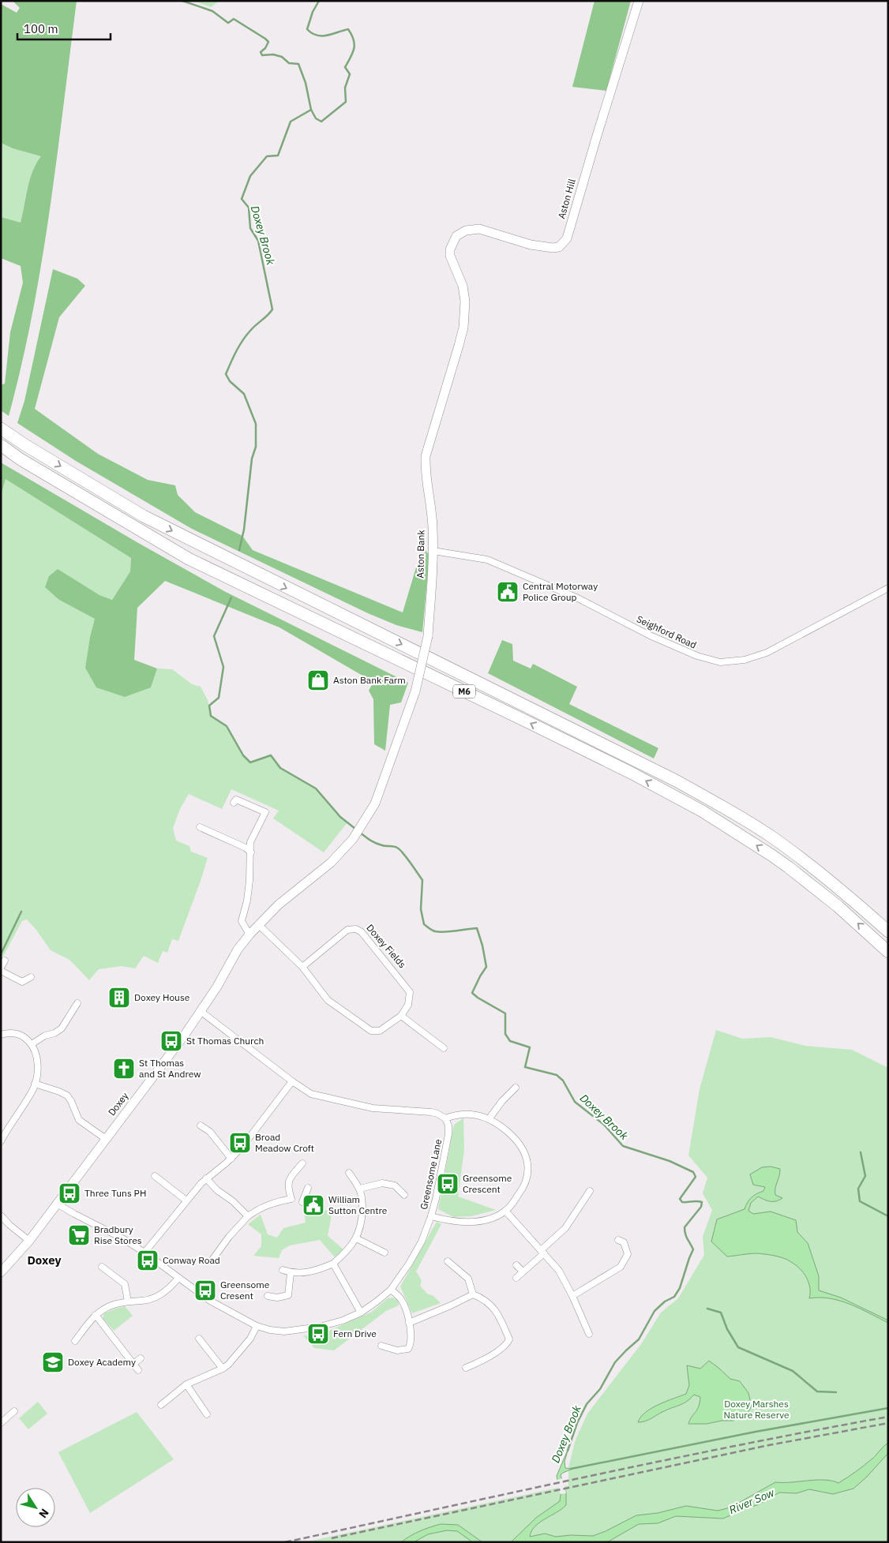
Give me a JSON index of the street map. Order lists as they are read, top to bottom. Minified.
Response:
{"streets":{"highway":["M6"],"street":["Aston Hill","Aston Bank","Seighford Road","Doxey Fields","Doxey","Greensome Lane"]},"crossings":[["Aston Hill","Aston Bank"],["Aston Bank","Seighford Road"],["Aston Bank","Doxey Fields"],["Aston Bank","Doxey"],["Doxey Fields","Doxey"],["Doxey","Greensome Lane"]],"districts":["Doxey"],"water":["Doxey Brook","River Sow"],"parks":["Doxey Marshes Nature Reserve"],"places":{"public building":["Central Motorway Police Group","William Sutton Centre"],"shop":["Aston Bank Farm"],"building":["Doxey House"],"bus stop":["St Thomas Church","Broad Meadow Croft","Greensome Crescent","Three Tuns PH","Conway Road","Greensome Cresent","Fern Drive"],"church":["St Thomas and St Andrew"],"supermarket":["Bradbury Rise Stores"],"school or university":["Doxey Academy"]},"scale_bar":"100 m","north":"bottom right"}
